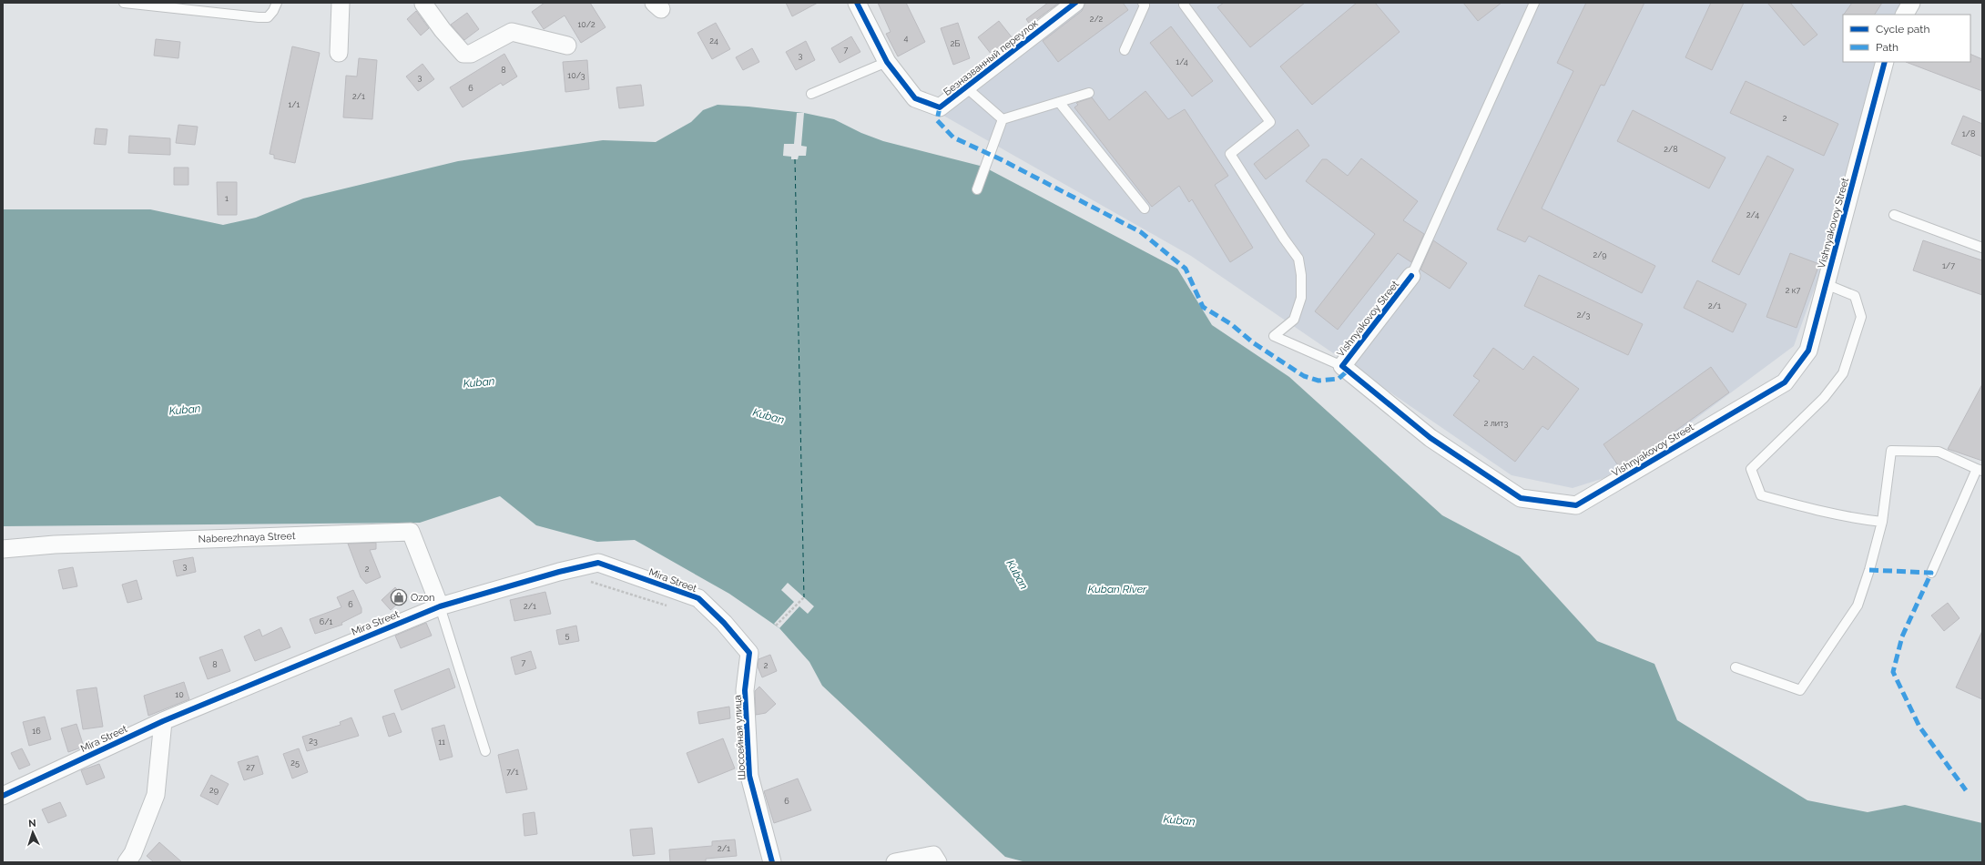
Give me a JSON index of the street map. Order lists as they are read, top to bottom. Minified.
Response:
{"streets":{"street":["Безназванный переулок","Vishnyakovoy Street","Naberezhnaya Street","Mira Street","Шоссейная улица"]},"crossings":[["Naberezhnaya Street","Mira Street"],["Mira Street","Шоссейная улица"]],"water":["Kuban","Kuban River"],"places":{"shop":["Ozon"]},"house_numbers":["2/2","10/2","4","24","2Б","7","3","1/4","8","10/3","3","6","2/1","1/1","2","1/8","2/8","1","2/4","2/9","1/7","2 к7","2/1","2/3","2 лит3","3","2","6","2/1","6/1","5","7","8","2","10","16","23","11","25","27","7/1","29","6","2/1"],"legend":["Cycle path","Path"],"north":"top"}
